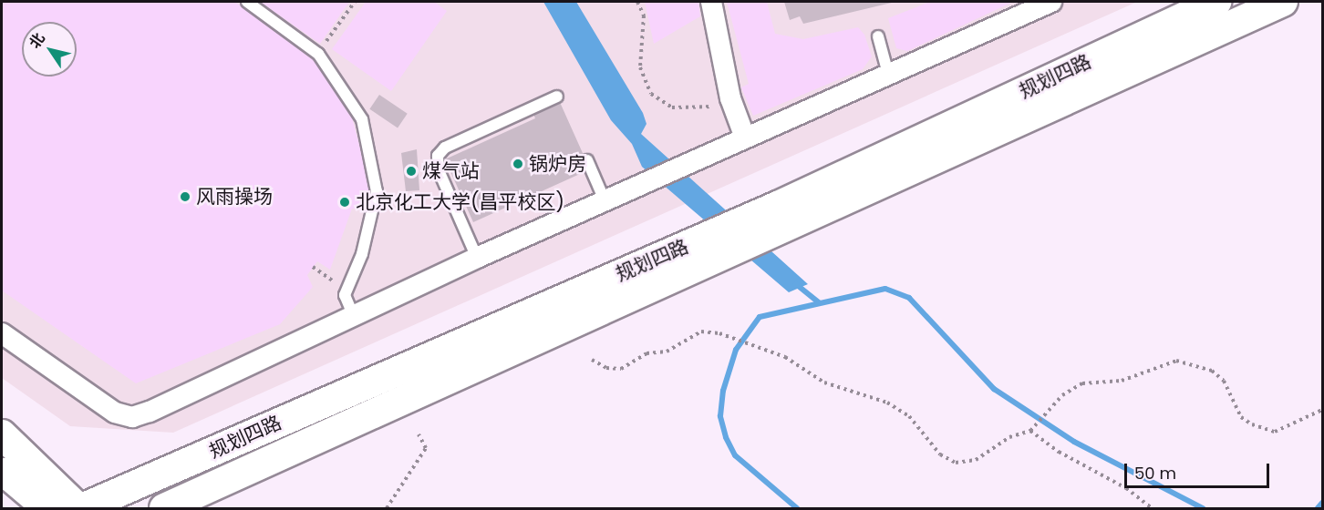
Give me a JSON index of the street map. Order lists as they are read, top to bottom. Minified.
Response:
{"streets":{"main road":["规划四路"]},"places":["锅炉房","煤气站","风雨操场","北京化工大学(昌平校区)"],"scale_bar":"50 m","north":"top left"}
